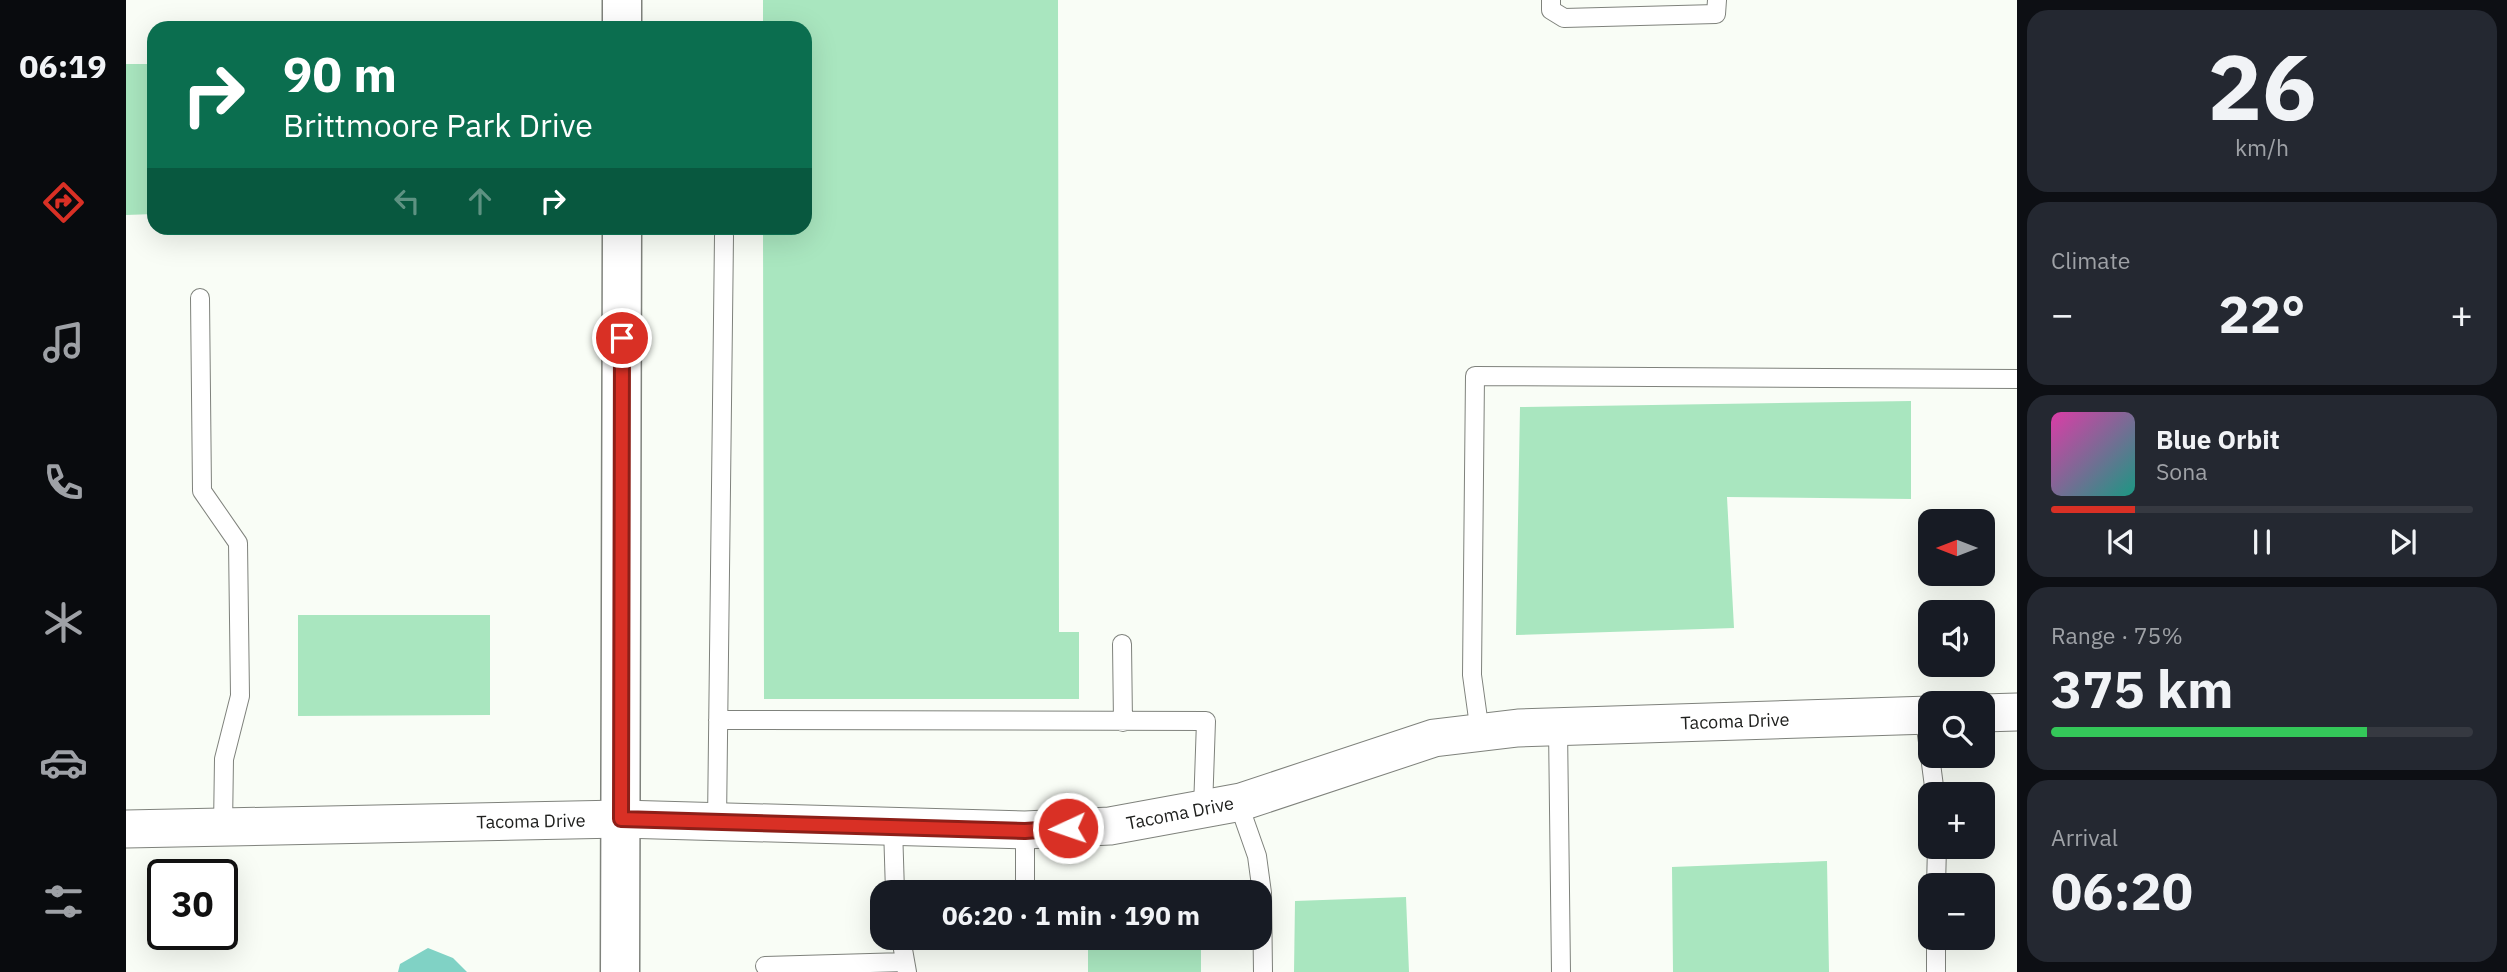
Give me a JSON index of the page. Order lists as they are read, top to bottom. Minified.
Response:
{"streets":{"street":["Tacoma Drive"]},"north":"left","page":{"tabs":"06:19","tile":[["26","km/h"],"Climate",["Range · 75%","375 km"],["Arrival","06:20"]],"turn":["90 m","Brittmoore Park Drive"],"heat":["−","22°","+"],"song":["Blue Orbit","Sona"],"map_buttons":["+","−"],"limit":"30","trip":"06:20 · 1 min · 190 m"}}
